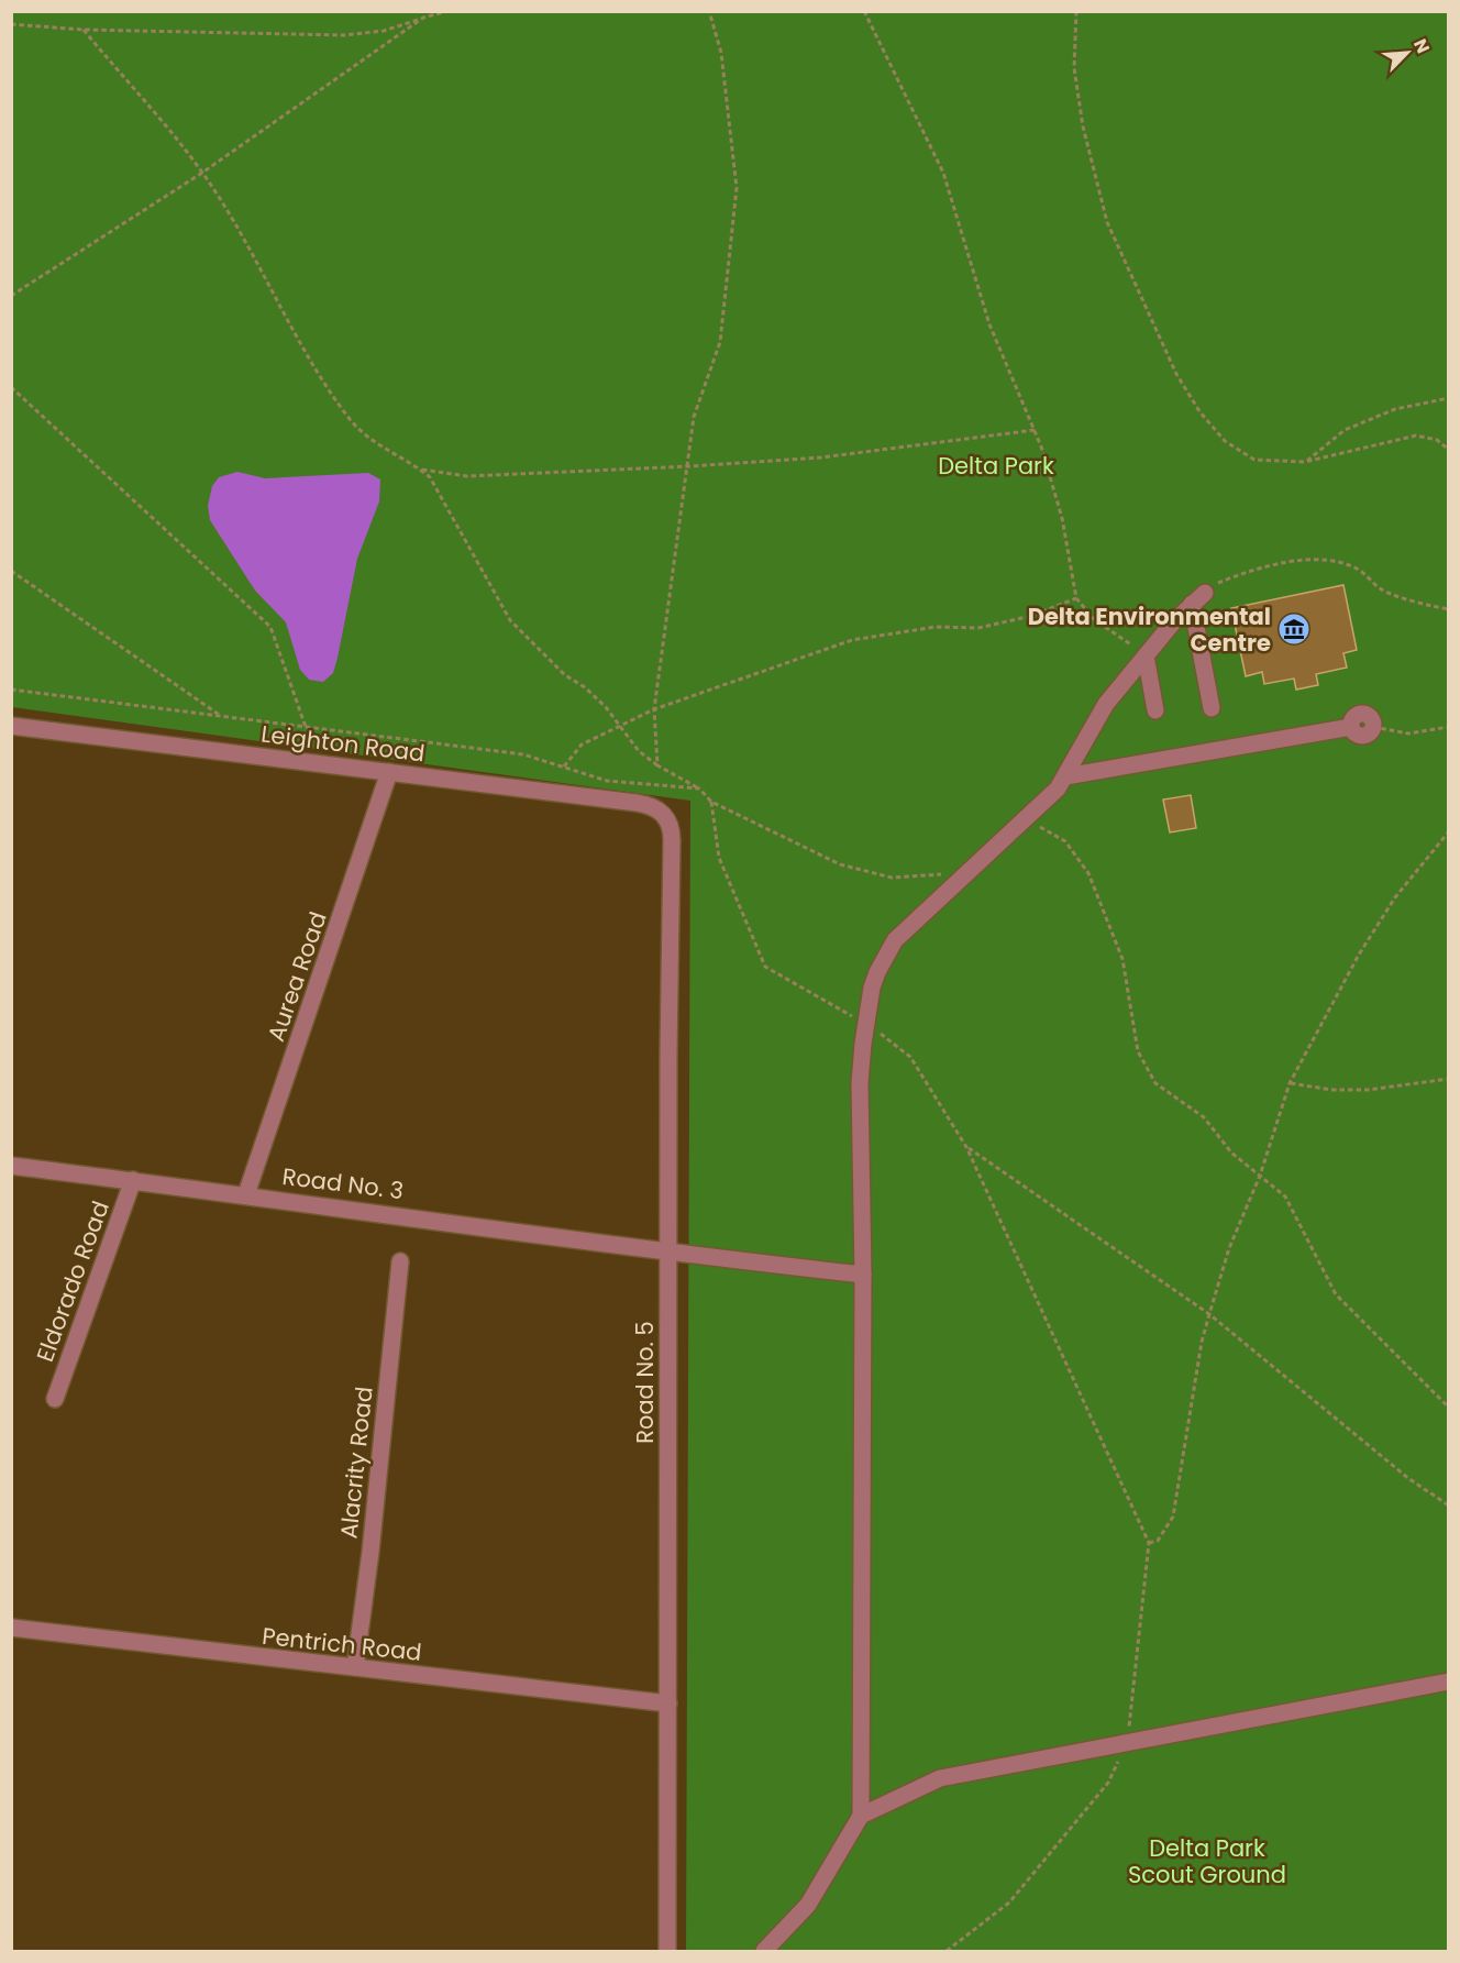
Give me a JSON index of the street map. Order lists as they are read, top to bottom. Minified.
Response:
{"streets":{"street":["Leighton Road","Aurea Road","Road No. 3","Eldorado Road","Road No. 5","Alacrity Road","Pentrich Road"]},"crossings":[["Leighton Road","Aurea Road"],["Leighton Road","Road No. 5"],["Aurea Road","Road No. 3"],["Road No. 3","Eldorado Road"],["Road No. 3","Road No. 5"],["Road No. 5","Pentrich Road"],["Alacrity Road","Pentrich Road"]],"parks":["Delta Park","Delta Park Scout Ground"],"places":{"museum":["Delta Environmental Centre"]},"north":"top right"}
